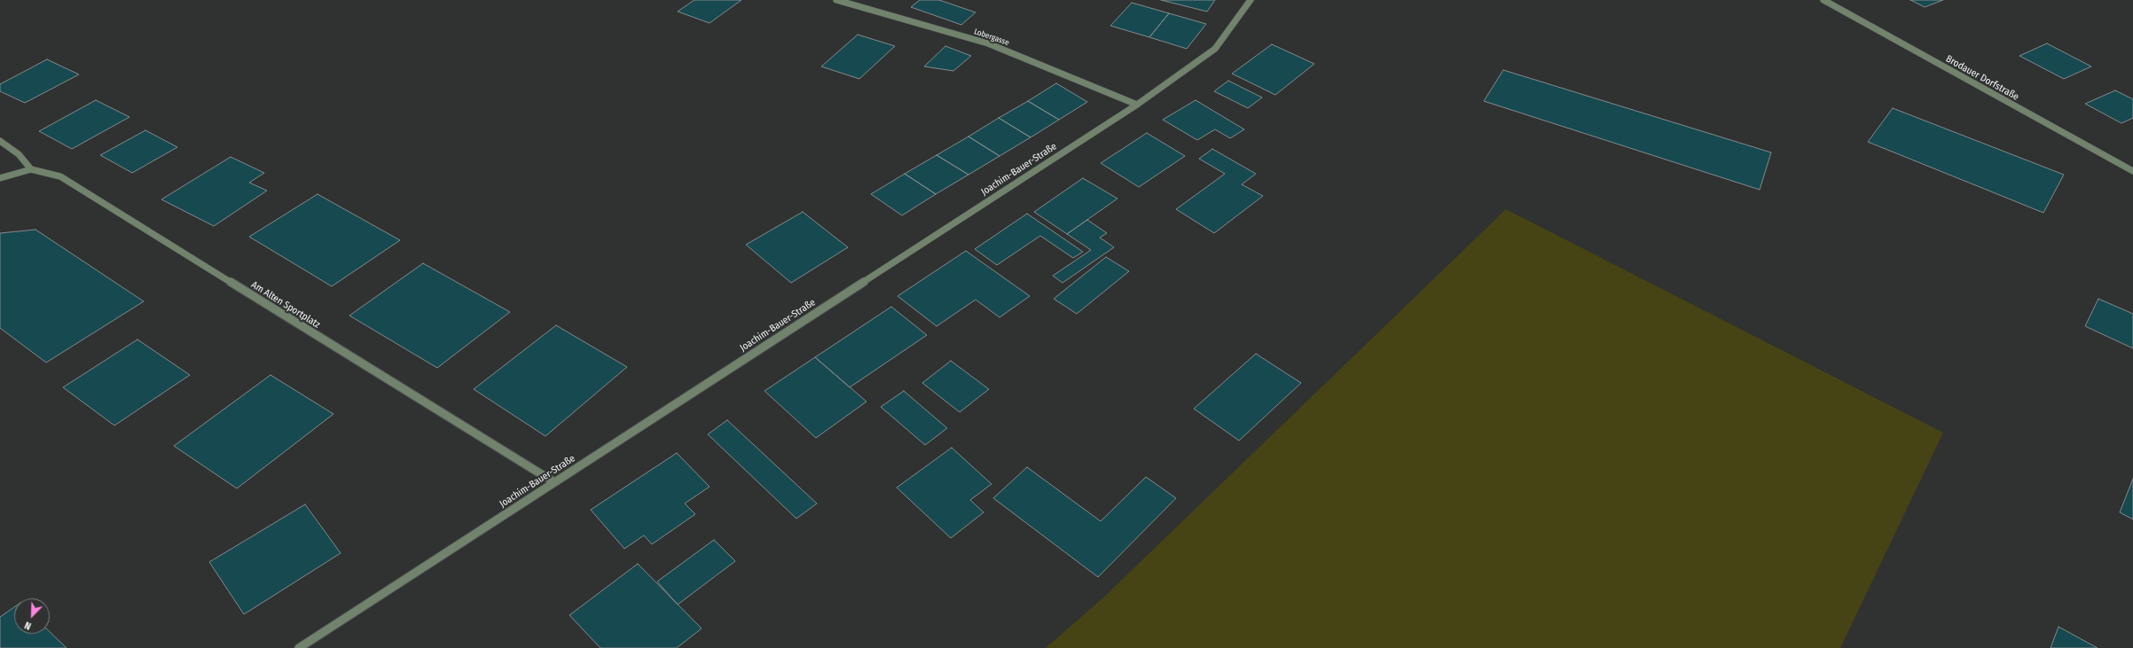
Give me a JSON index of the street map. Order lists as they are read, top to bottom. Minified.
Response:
{"streets":{"street":["Lobergasse","Brodauer Dorfstraße","Joachim-Bauer-Straße","Am Alten Sportplatz"]},"crossings":[["Lobergasse","Joachim-Bauer-Straße"],["Joachim-Bauer-Straße","Am Alten Sportplatz"]],"north":"bottom left"}
